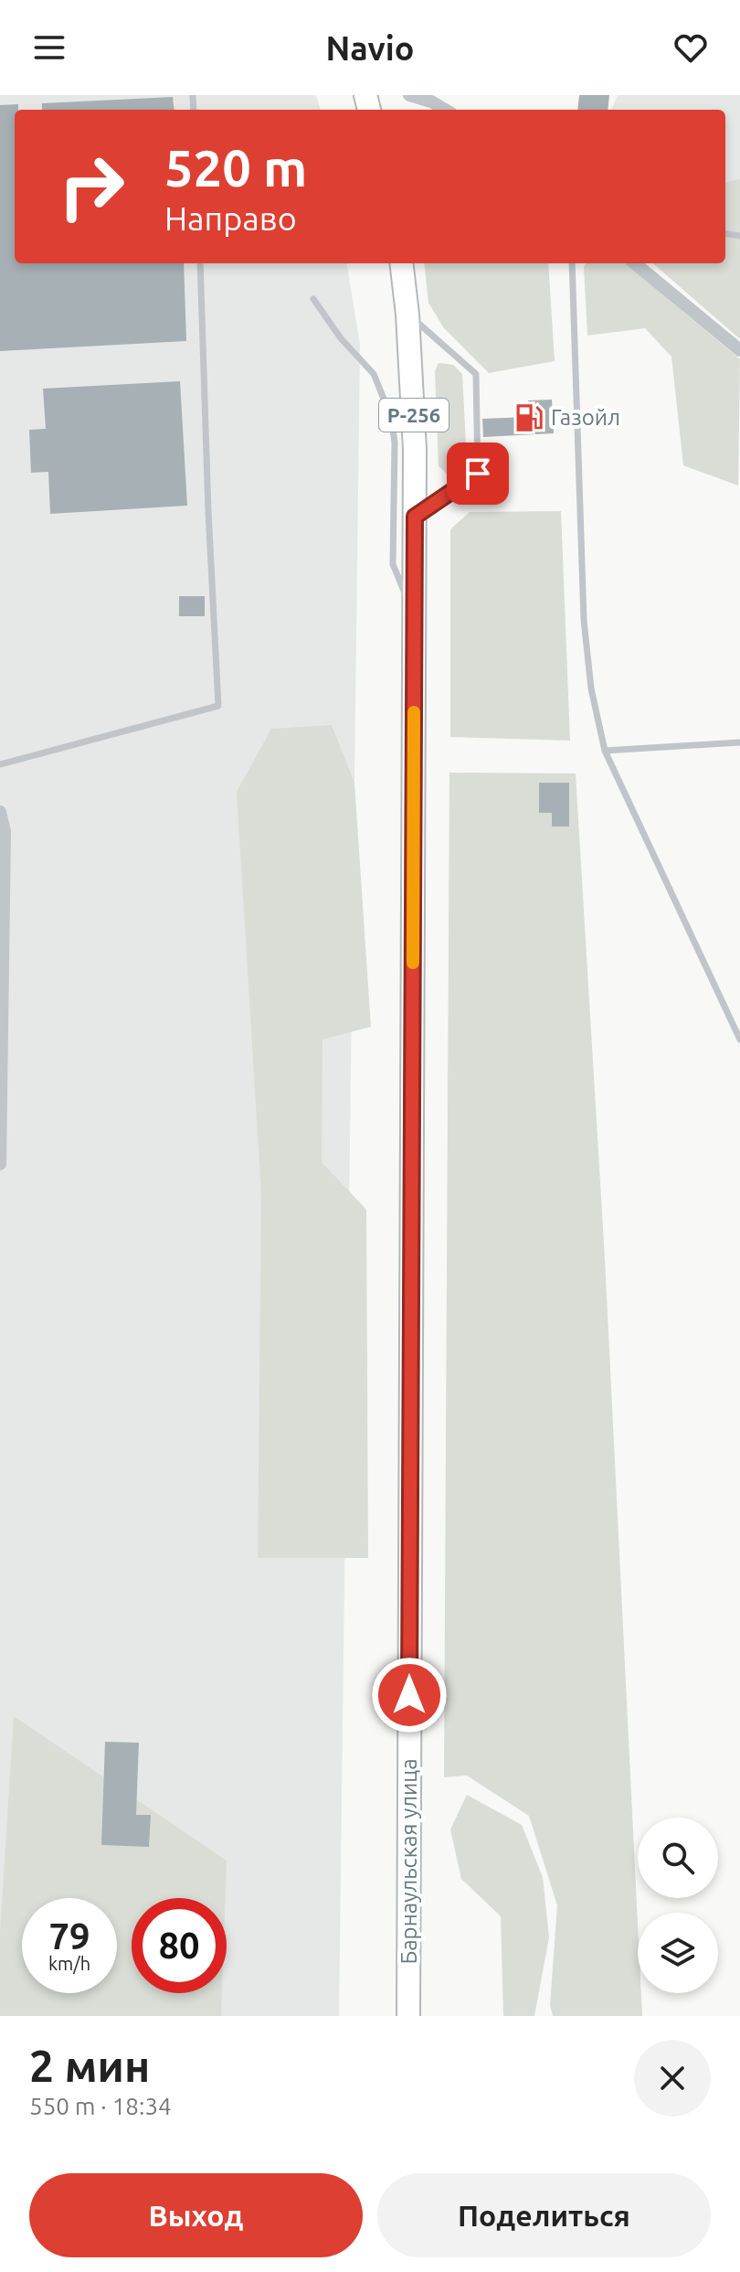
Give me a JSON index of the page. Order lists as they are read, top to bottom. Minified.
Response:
{"streets":{"highway":["Р-256","Барнаульская улица"]},"places":{"fuel station":["Газойл"]},"page":{"header":"Navio","turn":["520 m","Направо"],"speed":"79 km/h","limit":"80","heading":["2 мин","550 m · 18:34"],"buttons":["Выход","Поделиться"]}}
